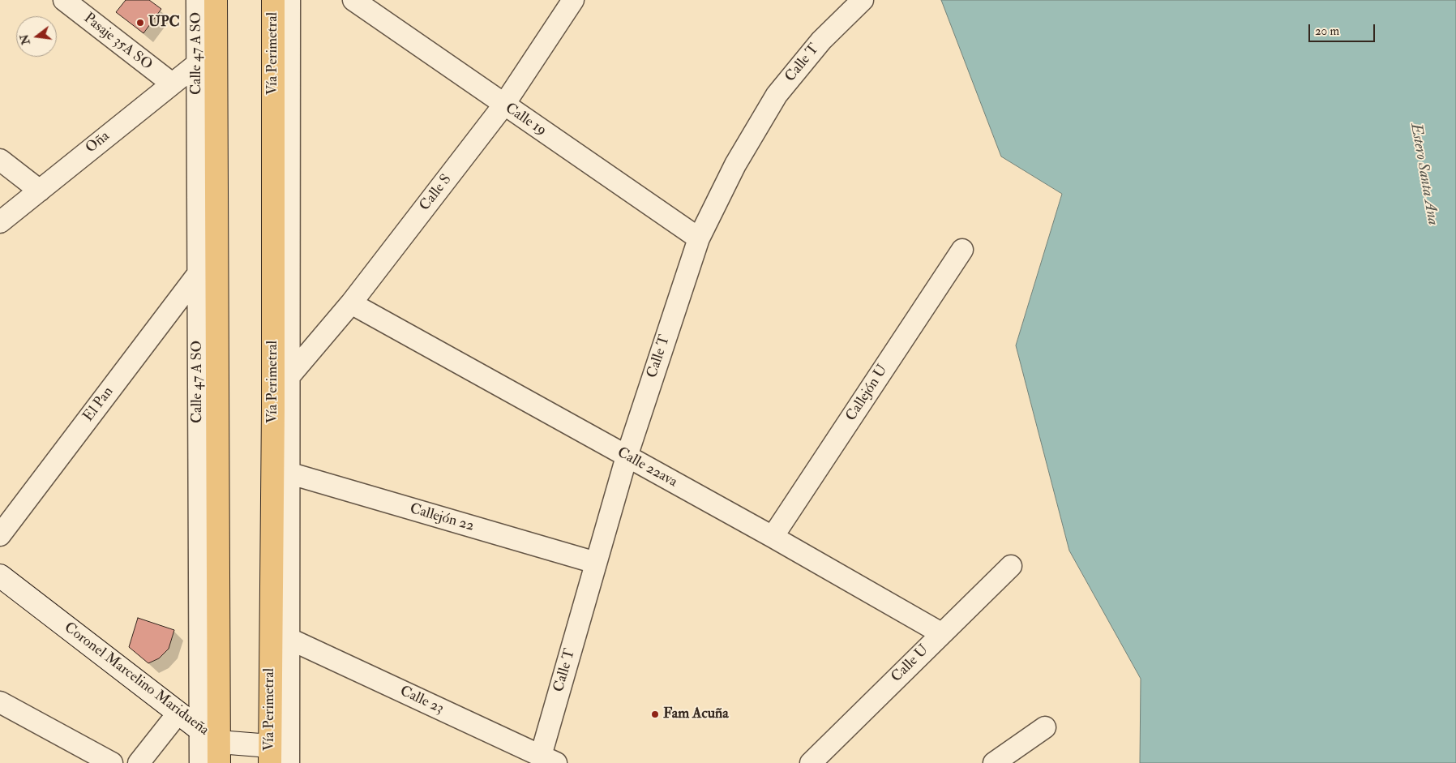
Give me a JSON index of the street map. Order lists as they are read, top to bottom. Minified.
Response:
{"streets":{"highway":["Vía Perimetral"],"main road":["Coronel Marcelino Maridueña"],"street":["Pasaje 35A SO","Calle 47 A SO","Calle T","Calle 19","Oña","Calle S","Callejón U","El Pan","Calle 22ava","Callejón 22","Calle U","Calle 23"]},"crossings":[["Pasaje 35A SO","Oña"],["Calle 47 A SO","Oña"],["Calle 47 A SO","El Pan"],["Calle 47 A SO","Coronel Marcelino Maridueña"],["Vía Perimetral","Calle S"],["Vía Perimetral","Callejón 22"],["Vía Perimetral","Coronel Marcelino Maridueña"],["Vía Perimetral","Calle 23"],["Calle T","Calle 19"],["Calle T","Calle 22ava"],["Calle T","Callejón 22"],["Calle T","Calle 23"],["Calle 19","Calle S"],["Calle S","Calle 22ava"],["Callejón U","Calle 22ava"],["Calle 22ava","Calle U"]],"water":["Estero Santa Ana"],"places":["UPC","Fam Acuña"],"scale_bar":"20 m","north":"left"}
